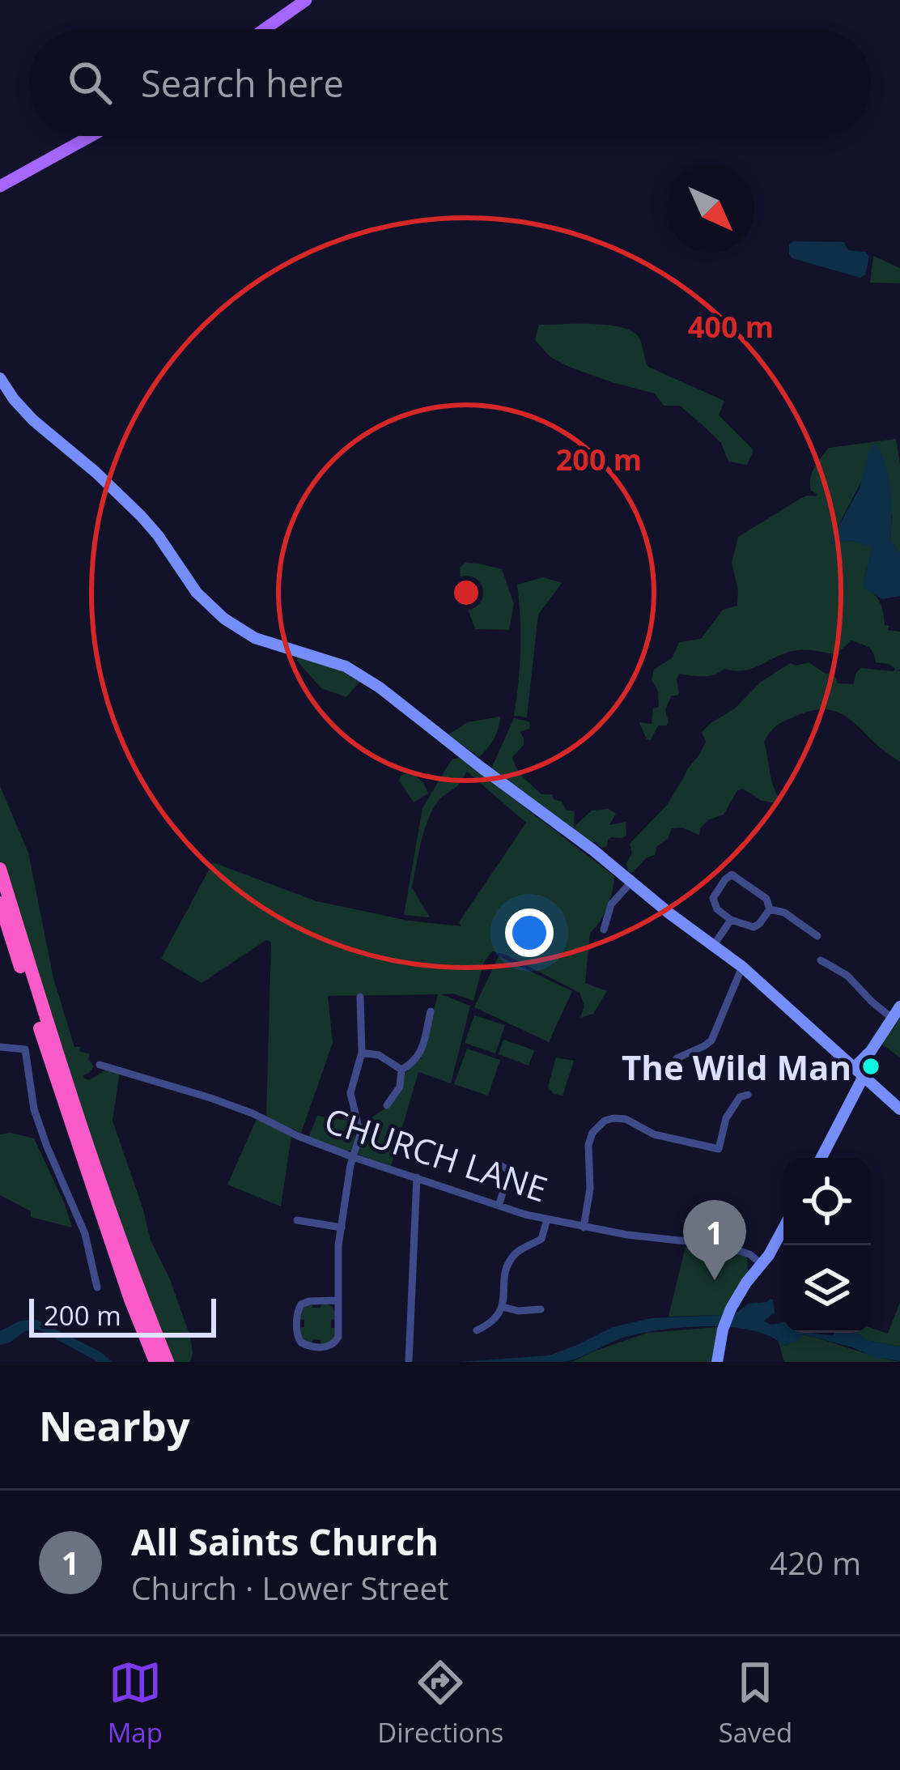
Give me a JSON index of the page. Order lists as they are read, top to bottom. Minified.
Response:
{"streets":{"street":["CHURCH LANE"]},"places":["The Wild Man"],"scale_bar":"200 m","north":"bottom right","page":{"search":"Search here","pins":"1","scale":"200 m","heading":"Nearby","list":[{"mark":"1","name":"All Saints Church","note":"Church · Lower Street","value":"420 m"}],"nav":["Map","Directions","Saved"]},"rings":["400 m","200 m"]}
